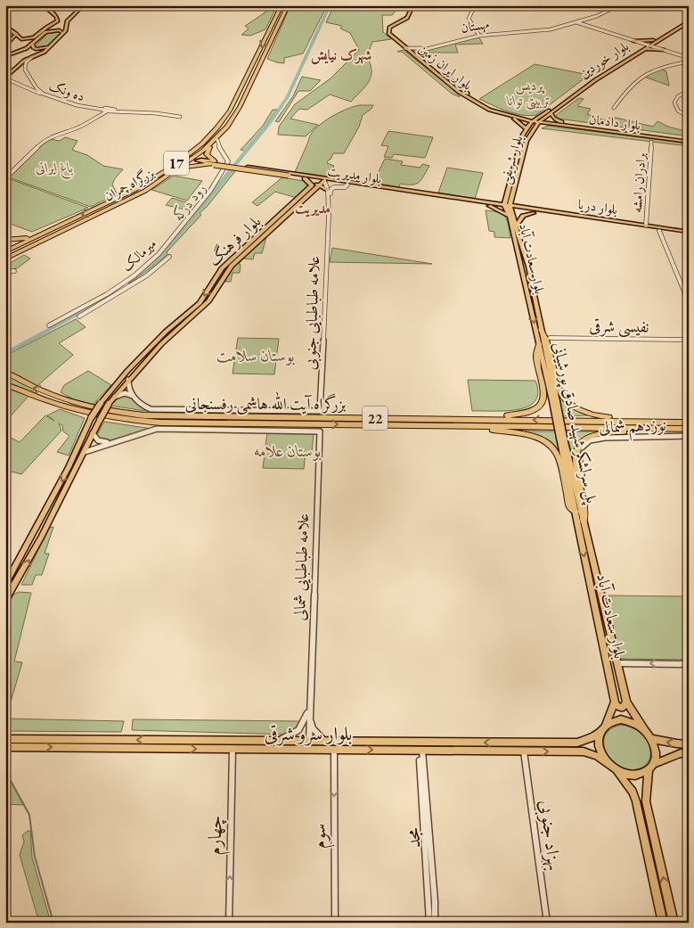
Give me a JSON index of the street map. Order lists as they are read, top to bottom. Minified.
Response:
{"streets":{"highway":["17","بزرگراه چمران","بزرگراه آیت الله هاشمی رفسنجانی","22"],"main road":["بلوار خوردین","بلوار ایران زمین","بلوار دادمان","بلوار شریفی","بلوار مدیریت","بلوار دریا","بلوار فرهنگ","بلوار سعادت آباد","پل سرلشکر شهید صادق پورشیانی","بلوار سرو شرقی"],"street":["ده ونک","برادران رامشه","میرمالک","علامه طباطبایی جنوبی","نفیسی شرقی","نوزدهم شمالی","علامه طباطبایی شمالی","چهارم","بهزاد جنوبی","سوم","مجد"]},"crossings":[["بلوار خوردین","بلوار ایران زمین"],["بلوار خوردین","بلوار دادمان"],["بلوار خوردین","بلوار شریفی"],["بلوار ایران زمین","بلوار دادمان"],["بلوار ایران زمین","بلوار شریفی"],["بلوار دادمان","بلوار شریفی"],["بلوار شریفی","بلوار مدیریت"],["بلوار شریفی","بلوار دریا"],["بلوار شریفی","بلوار سعادت آباد"],["بلوار مدیریت","بلوار دریا"],["بلوار مدیریت","بلوار فرهنگ"],["بلوار مدیریت","بلوار سعادت آباد"],["بلوار مدیریت","علامه طباطبایی جنوبی"],["برادران رامشه","بلوار دریا"],["بلوار دریا","بلوار سعادت آباد"],["بلوار فرهنگ","علامه طباطبایی جنوبی"],["بلوار سعادت آباد","پل سرلشکر شهید صادق پورشیانی"],["بلوار سعادت آباد","بلوار سرو شرقی"],["علامه طباطبایی شمالی","بلوار سرو شرقی"],["بلوار سرو شرقی","چهارم"],["بلوار سرو شرقی","بهزاد جنوبی"],["بلوار سرو شرقی","سوم"],["بلوار سرو شرقی","مجد"]],"one_way":["چهارم","سوم"],"districts":["شهرک نیایش","مدیریت"],"water":["رود درکه"],"parks":["پردیس تربیتی توانا","باغ ایرانی","بوستان سلامت","بوستان علامه"]}
